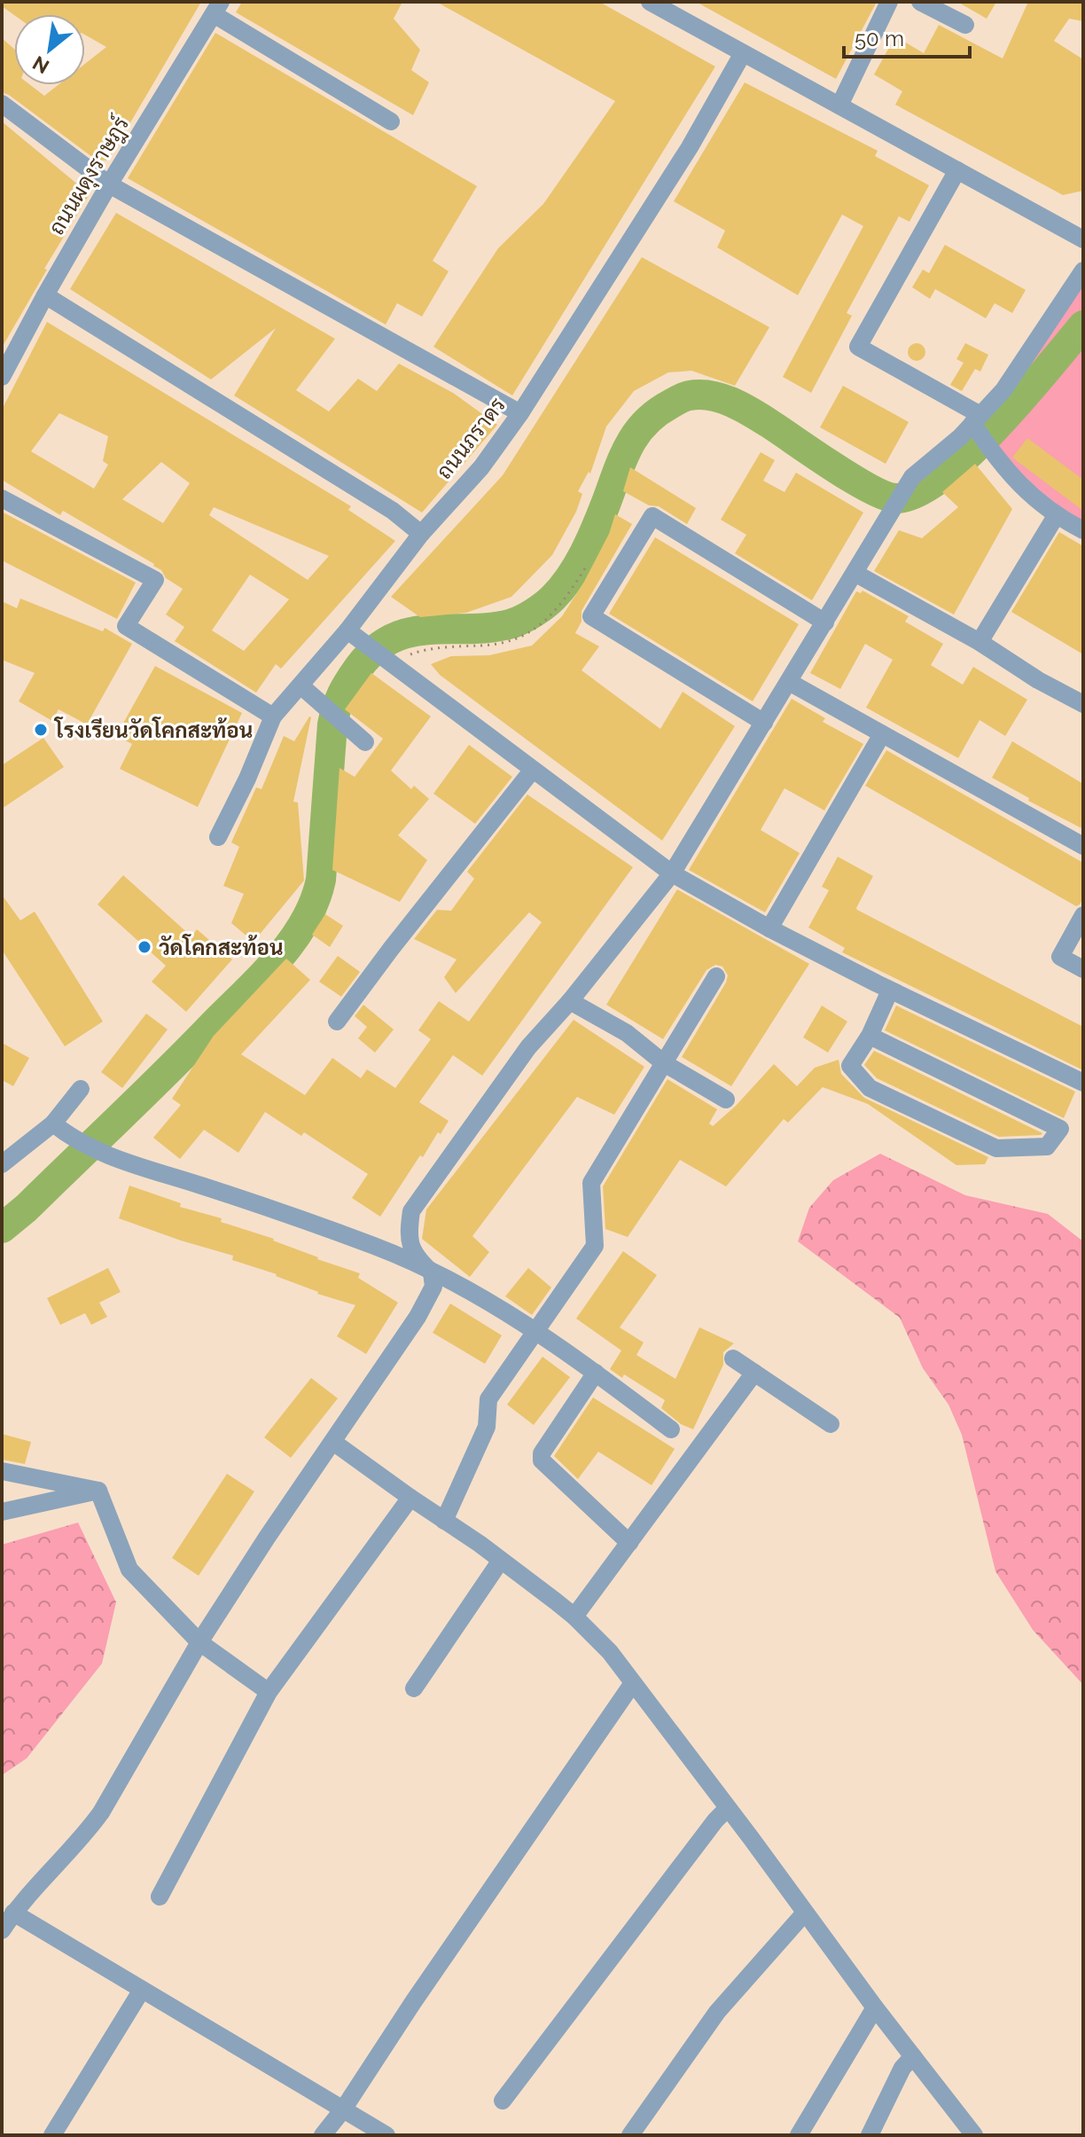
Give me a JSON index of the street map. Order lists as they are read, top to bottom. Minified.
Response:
{"streets":{"street":["ถนนผดุงราษฎร์","ถนนภราดร"]},"places":["โรงเรียนวัดโคกสะท้อน","วัดโคกสะท้อน"],"scale_bar":"50 m","north":"bottom left"}
